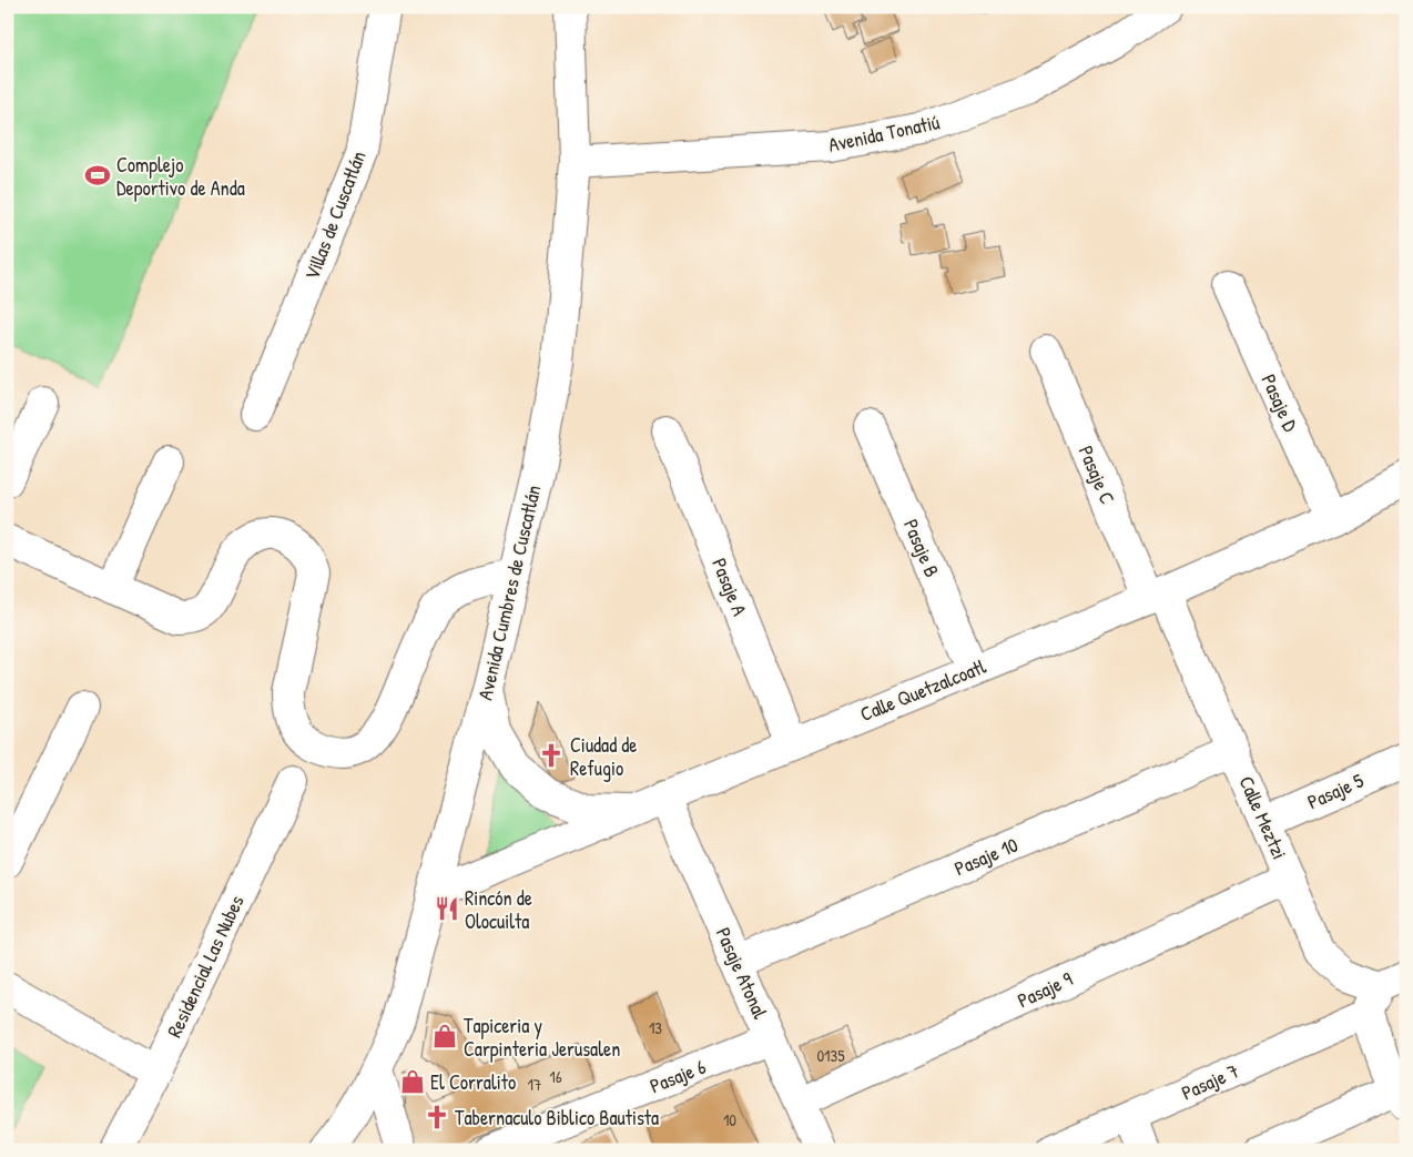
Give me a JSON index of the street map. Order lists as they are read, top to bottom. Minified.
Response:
{"streets":{"street":["Avenida Tonatiú","Villas de Cuscatlán","Pasaje D","Pasaje C","Pasaje B","Pasaje A","Avenida Cumbres de Cuscatlán","Calle Quetzalcoatl","Pasaje 5","Calle Meztzi","Pasaje 10","Residencial Las Nubes","Pasaje Atonal","Pasaje 9","Pasaje 6","Pasaje 7"]},"crossings":[["Avenida Tonatiú","Avenida Cumbres de Cuscatlán"],["Pasaje D","Calle Quetzalcoatl"],["Pasaje C","Calle Quetzalcoatl"],["Pasaje C","Calle Meztzi"],["Pasaje B","Calle Quetzalcoatl"],["Pasaje A","Calle Quetzalcoatl"],["Avenida Cumbres de Cuscatlán","Calle Quetzalcoatl"],["Calle Quetzalcoatl","Calle Meztzi"],["Calle Quetzalcoatl","Pasaje Atonal"],["Pasaje 5","Calle Meztzi"],["Calle Meztzi","Pasaje 10"],["Calle Meztzi","Pasaje 9"],["Calle Meztzi","Pasaje 7"],["Pasaje 10","Pasaje Atonal"],["Pasaje Atonal","Pasaje 9"],["Pasaje Atonal","Pasaje 6"]],"places":{"sports":["Complejo Deportivo de Anda"],"church":["Ciudad de Refugio","Tabernaculo Biblico Bautista"],"restaurant":["Rincón de Olocuilta"],"shop":["Tapiceria y Carpinteria Jerusalen","El Corralito"]},"house_numbers":["13","0135","16","17","10"]}
